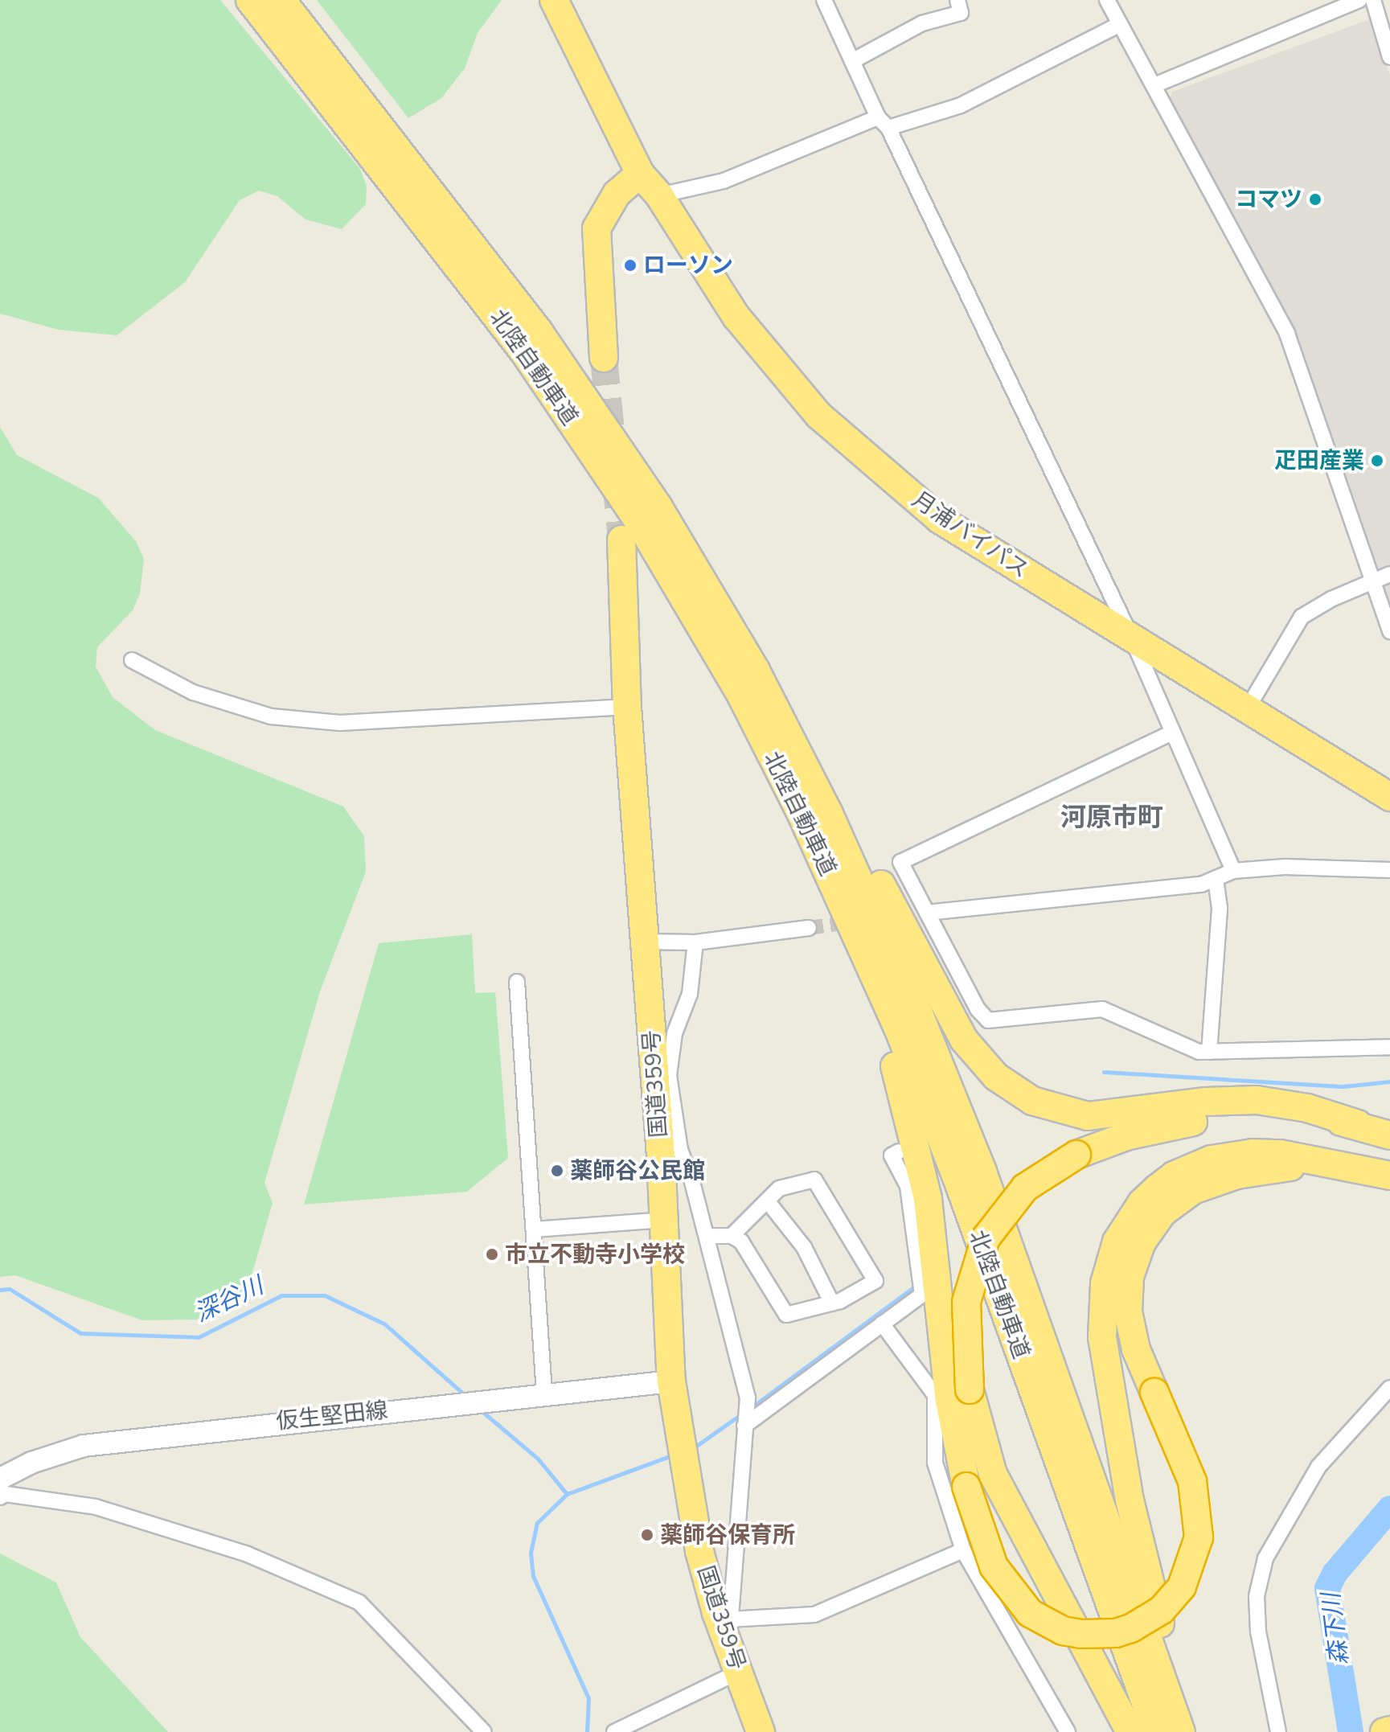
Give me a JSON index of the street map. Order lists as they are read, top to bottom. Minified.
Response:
{"streets":{"highway":["北陸自動車道","月浦バイパス","国道359号"],"main road":["仮生堅田線"]},"crossings":[["国道359号","仮生堅田線"]],"districts":["河原市町"],"water":["深谷川","森下川"],"places":["コマツ","ローソン","疋田産業","薬師谷公民館","市立不動寺小学校","薬師谷保育所"]}
